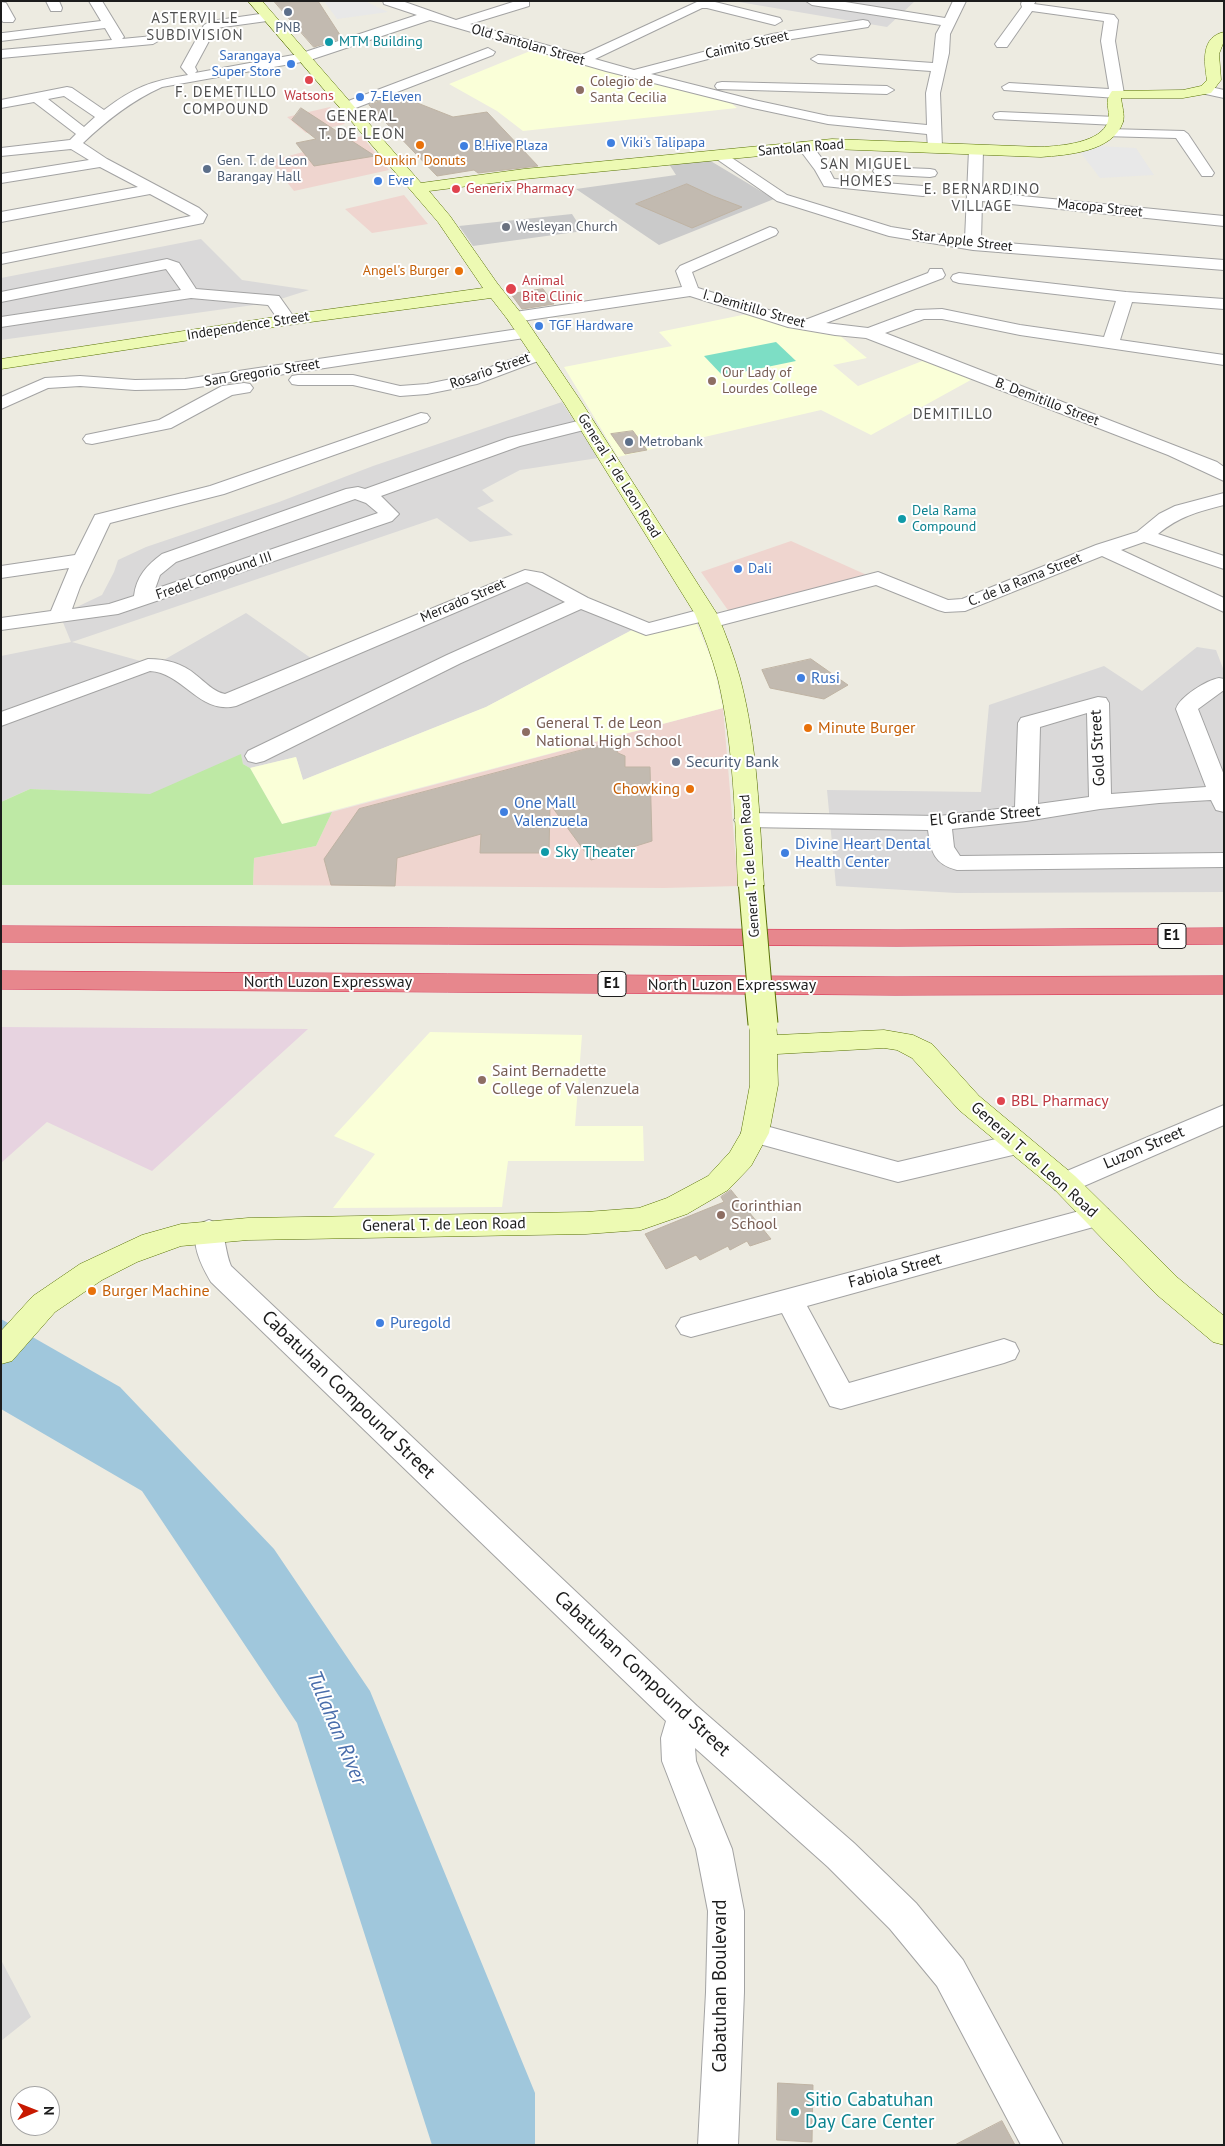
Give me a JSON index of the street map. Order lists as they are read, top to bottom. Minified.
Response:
{"streets":{"highway":["E1","North Luzon Expressway"],"main road":["Santolan Road","Independence Street","General T. de Leon Road"],"street":["Old Santolan Street","Caimito Street","Macopa Street","Star Apple Street","I. Demitillo Street","Rosario Street","San Gregorio Street","B. Demitillo Street","Fredel Compound III","C. de la Rama Street","Mercado Street","Gold Street","El Grande Street","Luzon Street","Fabiola Street","Cabatuhan Compound Street","Cabatuhan Boulevard"]},"crossings":[["Old Santolan Street","Caimito Street"],["Santolan Road","Star Apple Street"],["Santolan Road","General T. de Leon Road"],["I. Demitillo Street","San Gregorio Street"],["I. Demitillo Street","B. Demitillo Street"],["I. Demitillo Street","General T. de Leon Road"],["Independence Street","General T. de Leon Road"],["Rosario Street","General T. de Leon Road"],["San Gregorio Street","General T. de Leon Road"],["General T. de Leon Road","Fredel Compound III"],["General T. de Leon Road","C. de la Rama Street"],["General T. de Leon Road","Mercado Street"],["General T. de Leon Road","El Grande Street"],["General T. de Leon Road","Luzon Street"],["General T. de Leon Road","Fabiola Street"],["General T. de Leon Road","Cabatuhan Compound Street"],["C. de la Rama Street","Mercado Street"],["Gold Street","El Grande Street"],["Cabatuhan Compound Street","Cabatuhan Boulevard"]],"districts":["ASTERVILLE SUBDIVISION","F. DEMETILLO COMPOUND","GENERAL T. DE LEON","SAN MIGUEL HOMES","E. BERNARDINO VILLAGE","DEMITILLO"],"water":["Tullahan River"],"places":["PNB","MTM Building","Sarangaya Super Store","Watsons","Colegio de Santa Cecilia","7-Eleven","Viki's Talipapa","Dunkin' Donuts","B.Hive Plaza","Gen. T. de Leon Barangay Hall","Ever","Generix Pharmacy","Wesleyan Church","Angel's Burger","Animal Bite Clinic","TGF Hardware","Our Lady of Lourdes College","Metrobank","Dela Rama Compound","Dali","Rusi","Minute Burger","General T. de Leon National High School","Security Bank","Chowking","One Mall Valenzuela","Sky Theater","Divine Heart Dental Health Center","Saint Bernadette College of Valenzuela","BBL Pharmacy","Corinthian School","Burger Machine","Puregold","Sitio Cabatuhan Day Care Center"],"north":"right"}
